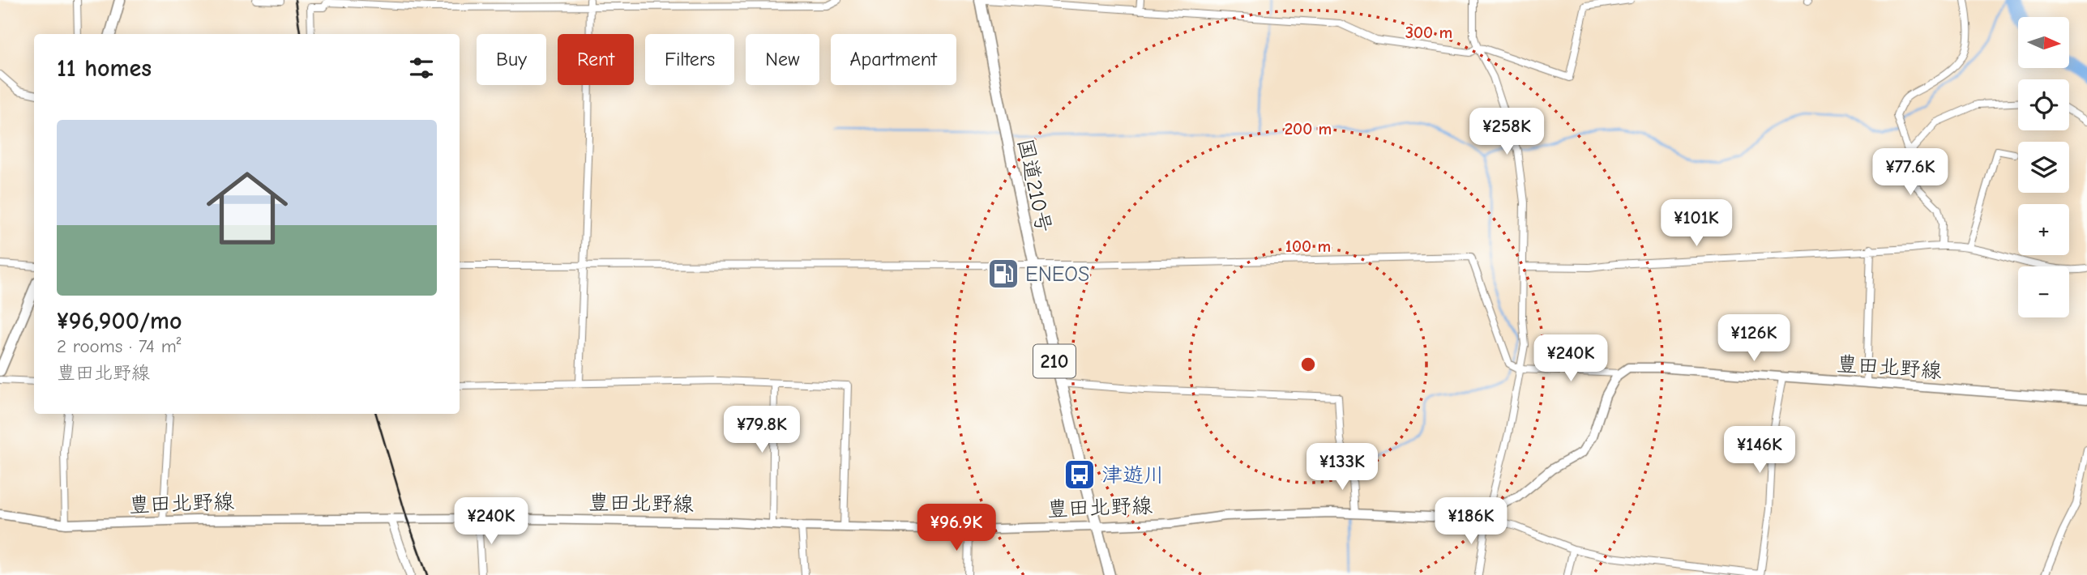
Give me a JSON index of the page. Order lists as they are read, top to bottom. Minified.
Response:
{"streets":{"main road":["国道210号","210","豊田北野線"]},"crossings":[["国道210号","豊田北野線"]],"places":{"fuel station":["ENEOS"],"bus stop":["津遊川"]},"north":"right","page":{"map_buttons":["+","−"],"chip":["Buy","Rent","Filters","New","Apartment"],"heading":"11 homes","list":[{"name":"¥96,900/mo","note":"2 rooms · 74 m² · 豊田北野線"}],"price":["¥258K","¥77.6K","¥101K","¥126K","¥240K","¥79.8K","¥146K","¥133K","¥240K","¥186K","¥96.9K"]},"rings":["300 m","200 m","100 m"]}
